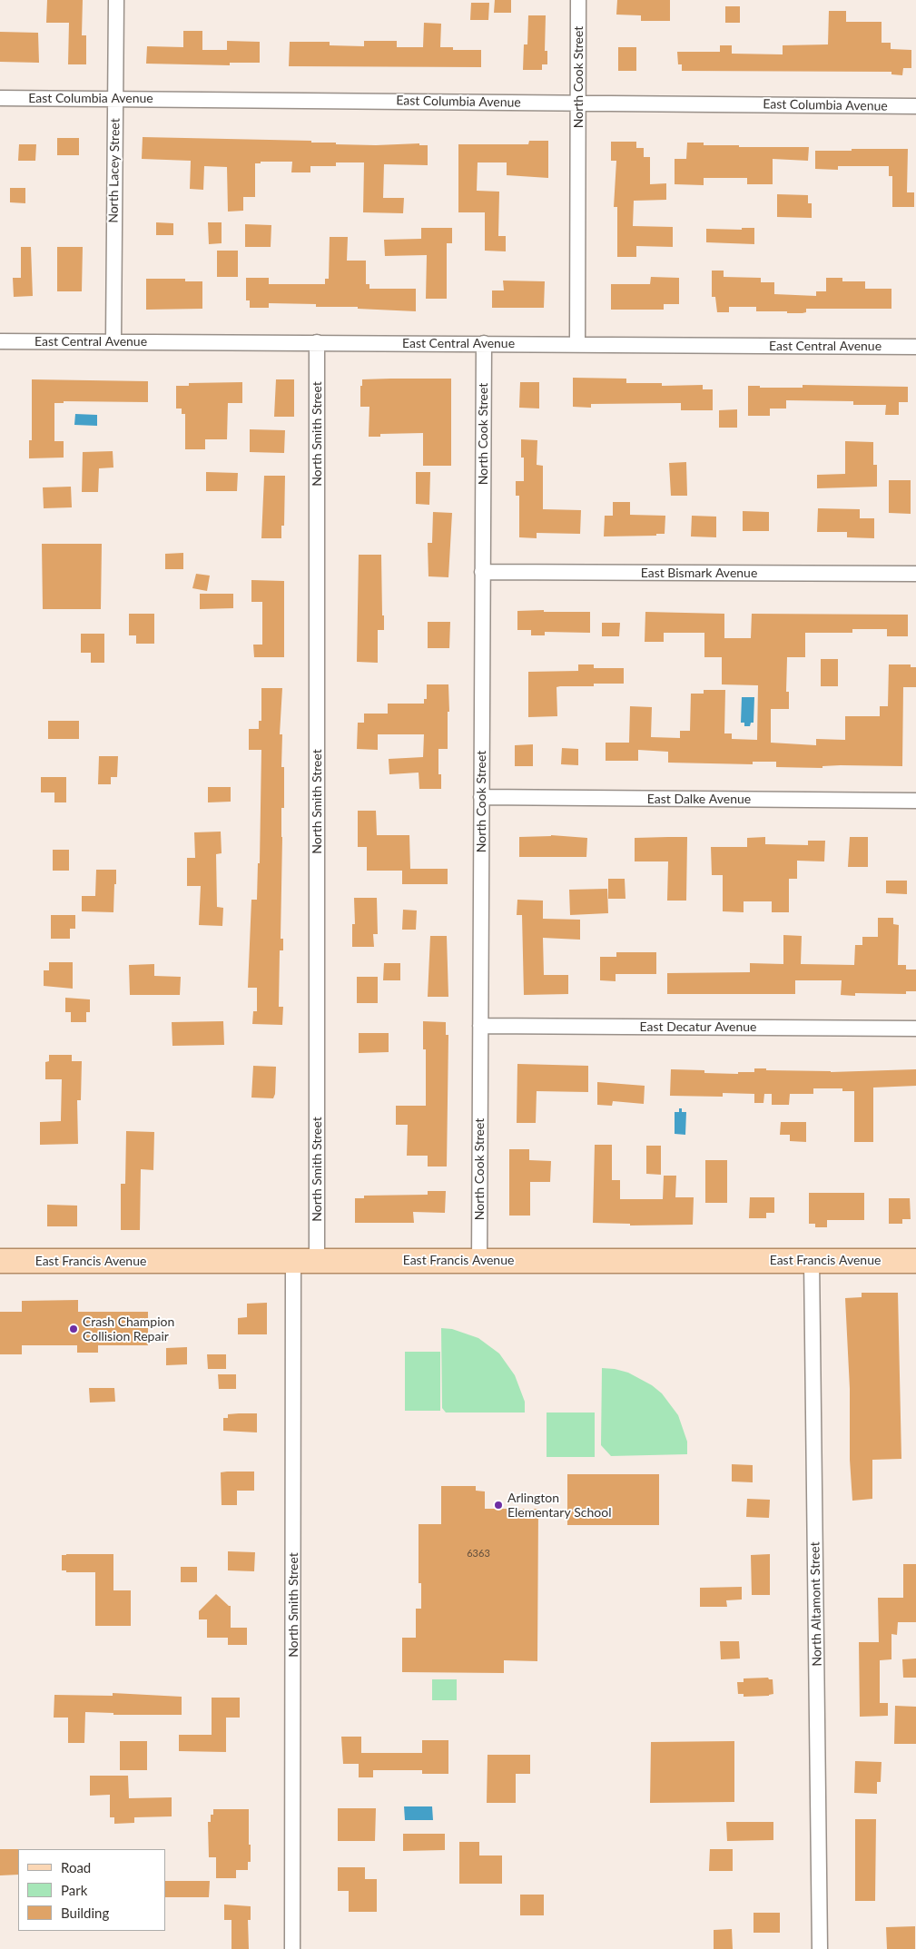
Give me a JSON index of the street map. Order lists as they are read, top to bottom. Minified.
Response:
{"streets":{"main road":["East Francis Avenue"],"street":["North Cook Street","East Columbia Avenue","North Lacey Street","East Central Avenue","North Smith Street","East Bismark Avenue","East Dalke Avenue","East Decatur Avenue","North Altamont Street"]},"crossings":[["North Cook Street","East Columbia Avenue"],["North Cook Street","East Central Avenue"],["North Cook Street","East Bismark Avenue"],["North Cook Street","East Dalke Avenue"],["North Cook Street","East Decatur Avenue"],["North Cook Street","East Francis Avenue"],["East Columbia Avenue","North Lacey Street"],["North Lacey Street","East Central Avenue"],["East Central Avenue","North Smith Street"],["North Smith Street","East Francis Avenue"],["East Francis Avenue","North Altamont Street"]],"places":["Crash Champion Collision Repair","Arlington Elementary School"],"house_numbers":["6363"],"legend":["Road","Park","Building"]}
